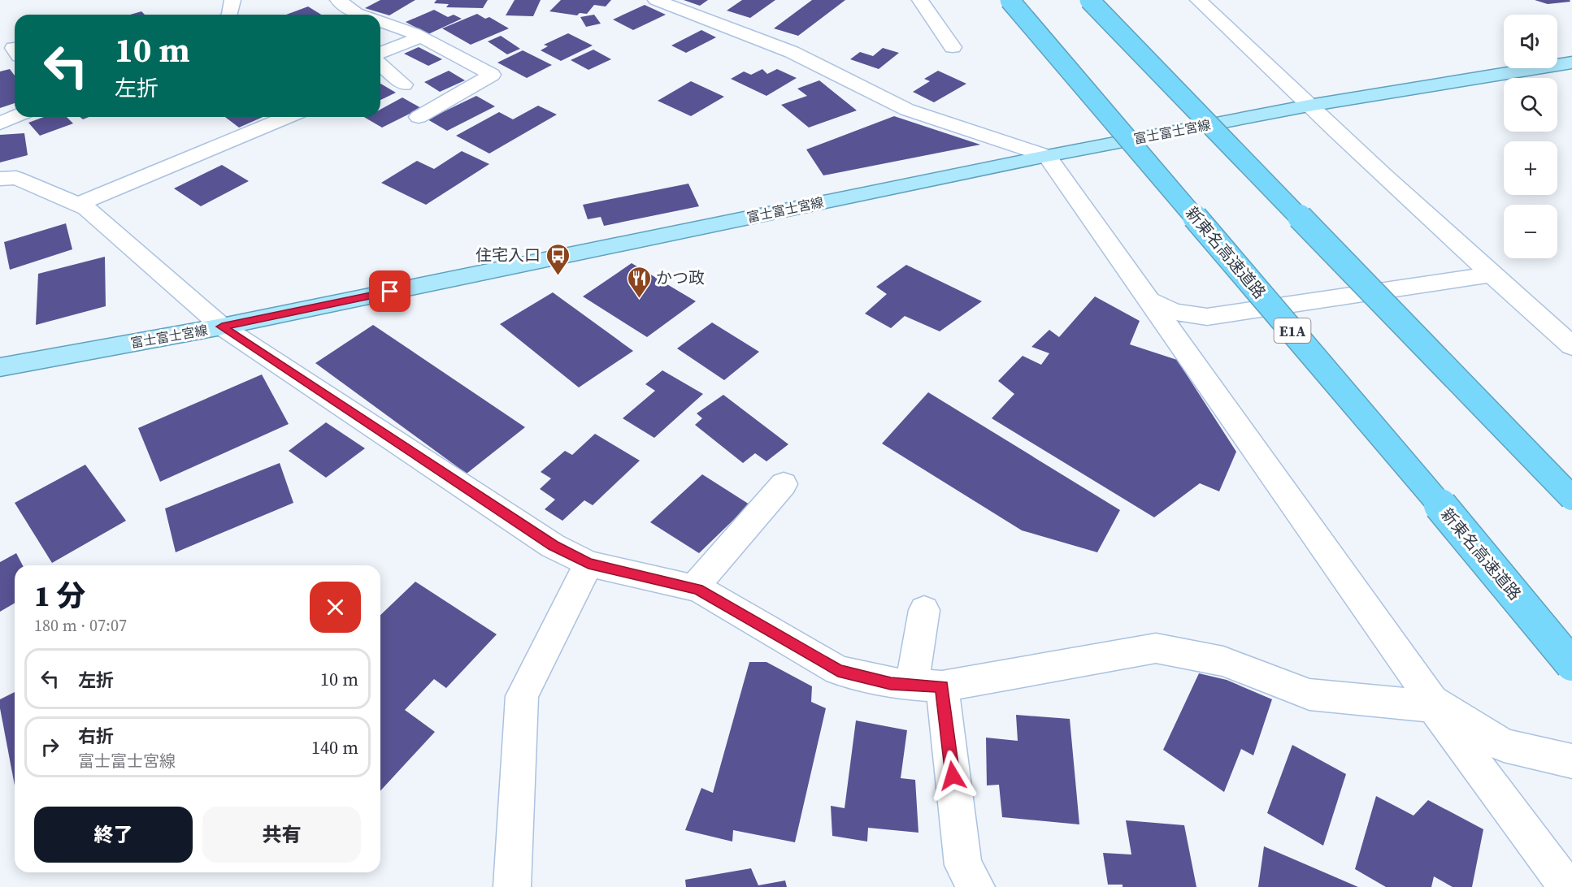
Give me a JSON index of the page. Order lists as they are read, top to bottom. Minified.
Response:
{"streets":{"highway":["新東名高速道路","E1A"],"main road":["富士富士宮線"]},"places":{"bus stop":["住宅入口"],"restaurant":["かつ政"]},"page":{"map_buttons":["+","−"],"turn":["10 m","左折"],"heading":["1 分","180 m · 07:07"],"list":[{"name":"左折","value":"10 m"},{"name":"右折","note":"富士富士宮線","value":"140 m"}],"buttons":["終了","共有"]}}
